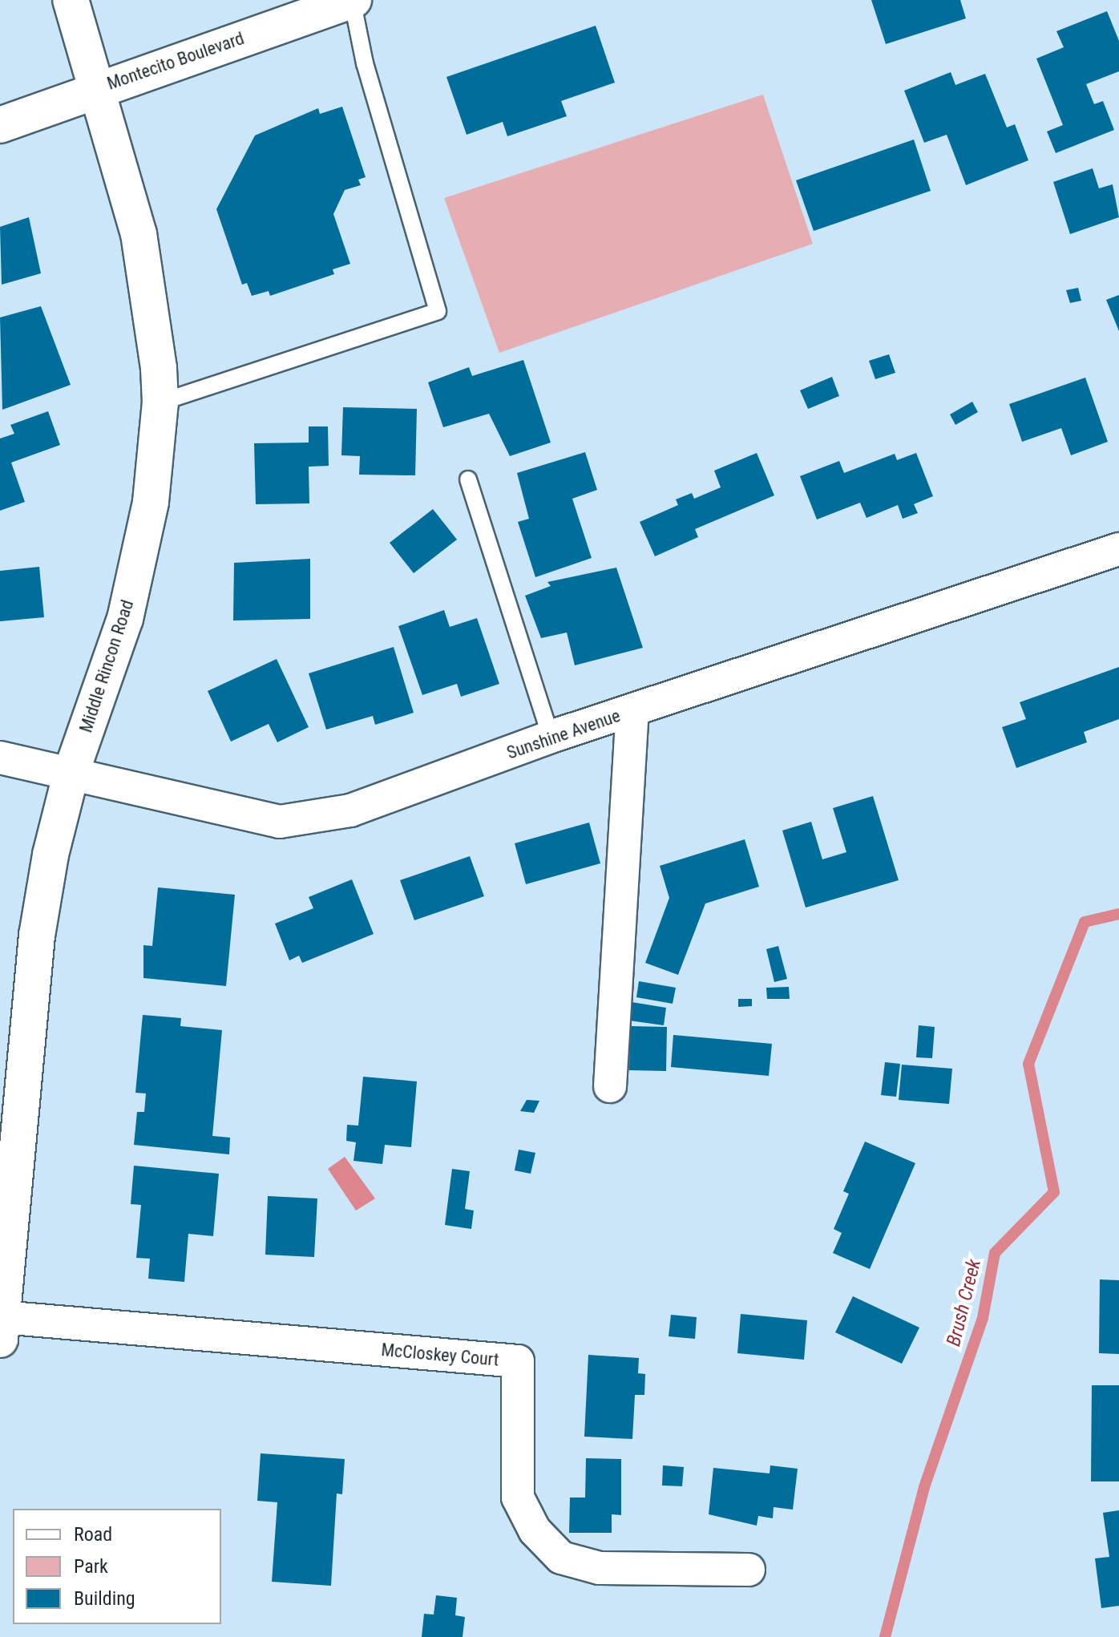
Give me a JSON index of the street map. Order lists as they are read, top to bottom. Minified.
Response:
{"streets":{"street":["Montecito Boulevard","Middle Rincon Road","Sunshine Avenue","McCloskey Court"]},"crossings":[["Montecito Boulevard","Middle Rincon Road"],["Middle Rincon Road","Sunshine Avenue"],["Middle Rincon Road","McCloskey Court"]],"water":["Brush Creek"],"legend":["Road","Park","Building"]}
